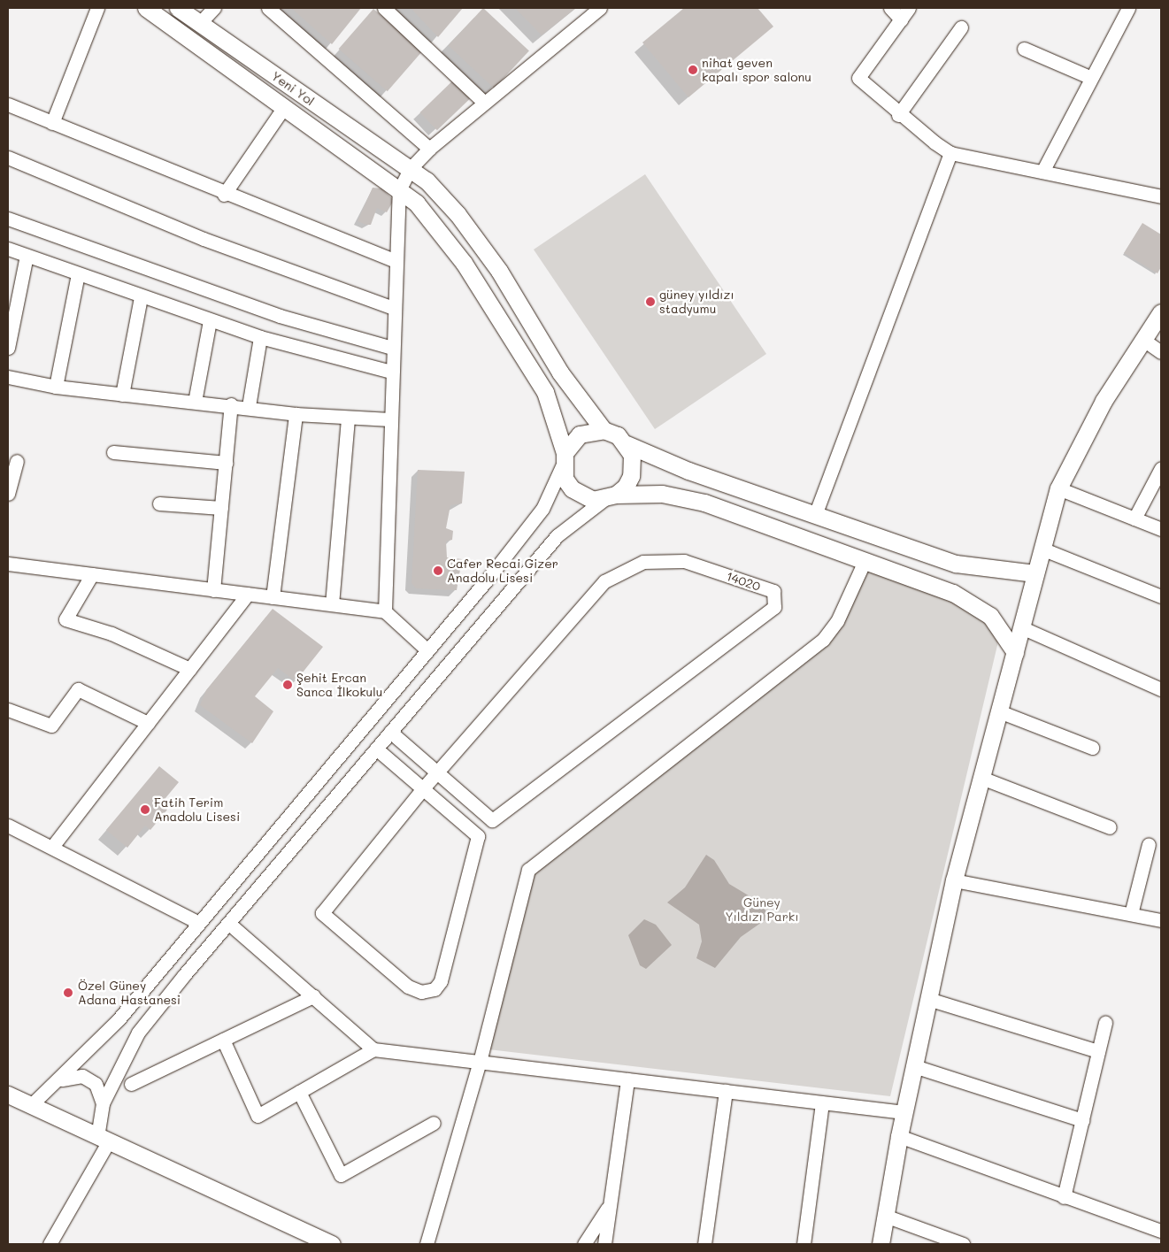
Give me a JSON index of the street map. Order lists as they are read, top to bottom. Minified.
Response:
{"streets":{"main road":["Yeni Yol"],"street":["14020"]},"parks":["Güney Yıldızı Parkı"],"places":["nihat geven kapalı spor salonu","güney yıldızı stadyumu","Cafer Recai Gizer Anadolu Lisesi","Şehit Ercan Sanca İlkokulu","Fatih Terim Anadolu Lisesi","Özel Güney Adana Hastanesi"]}
